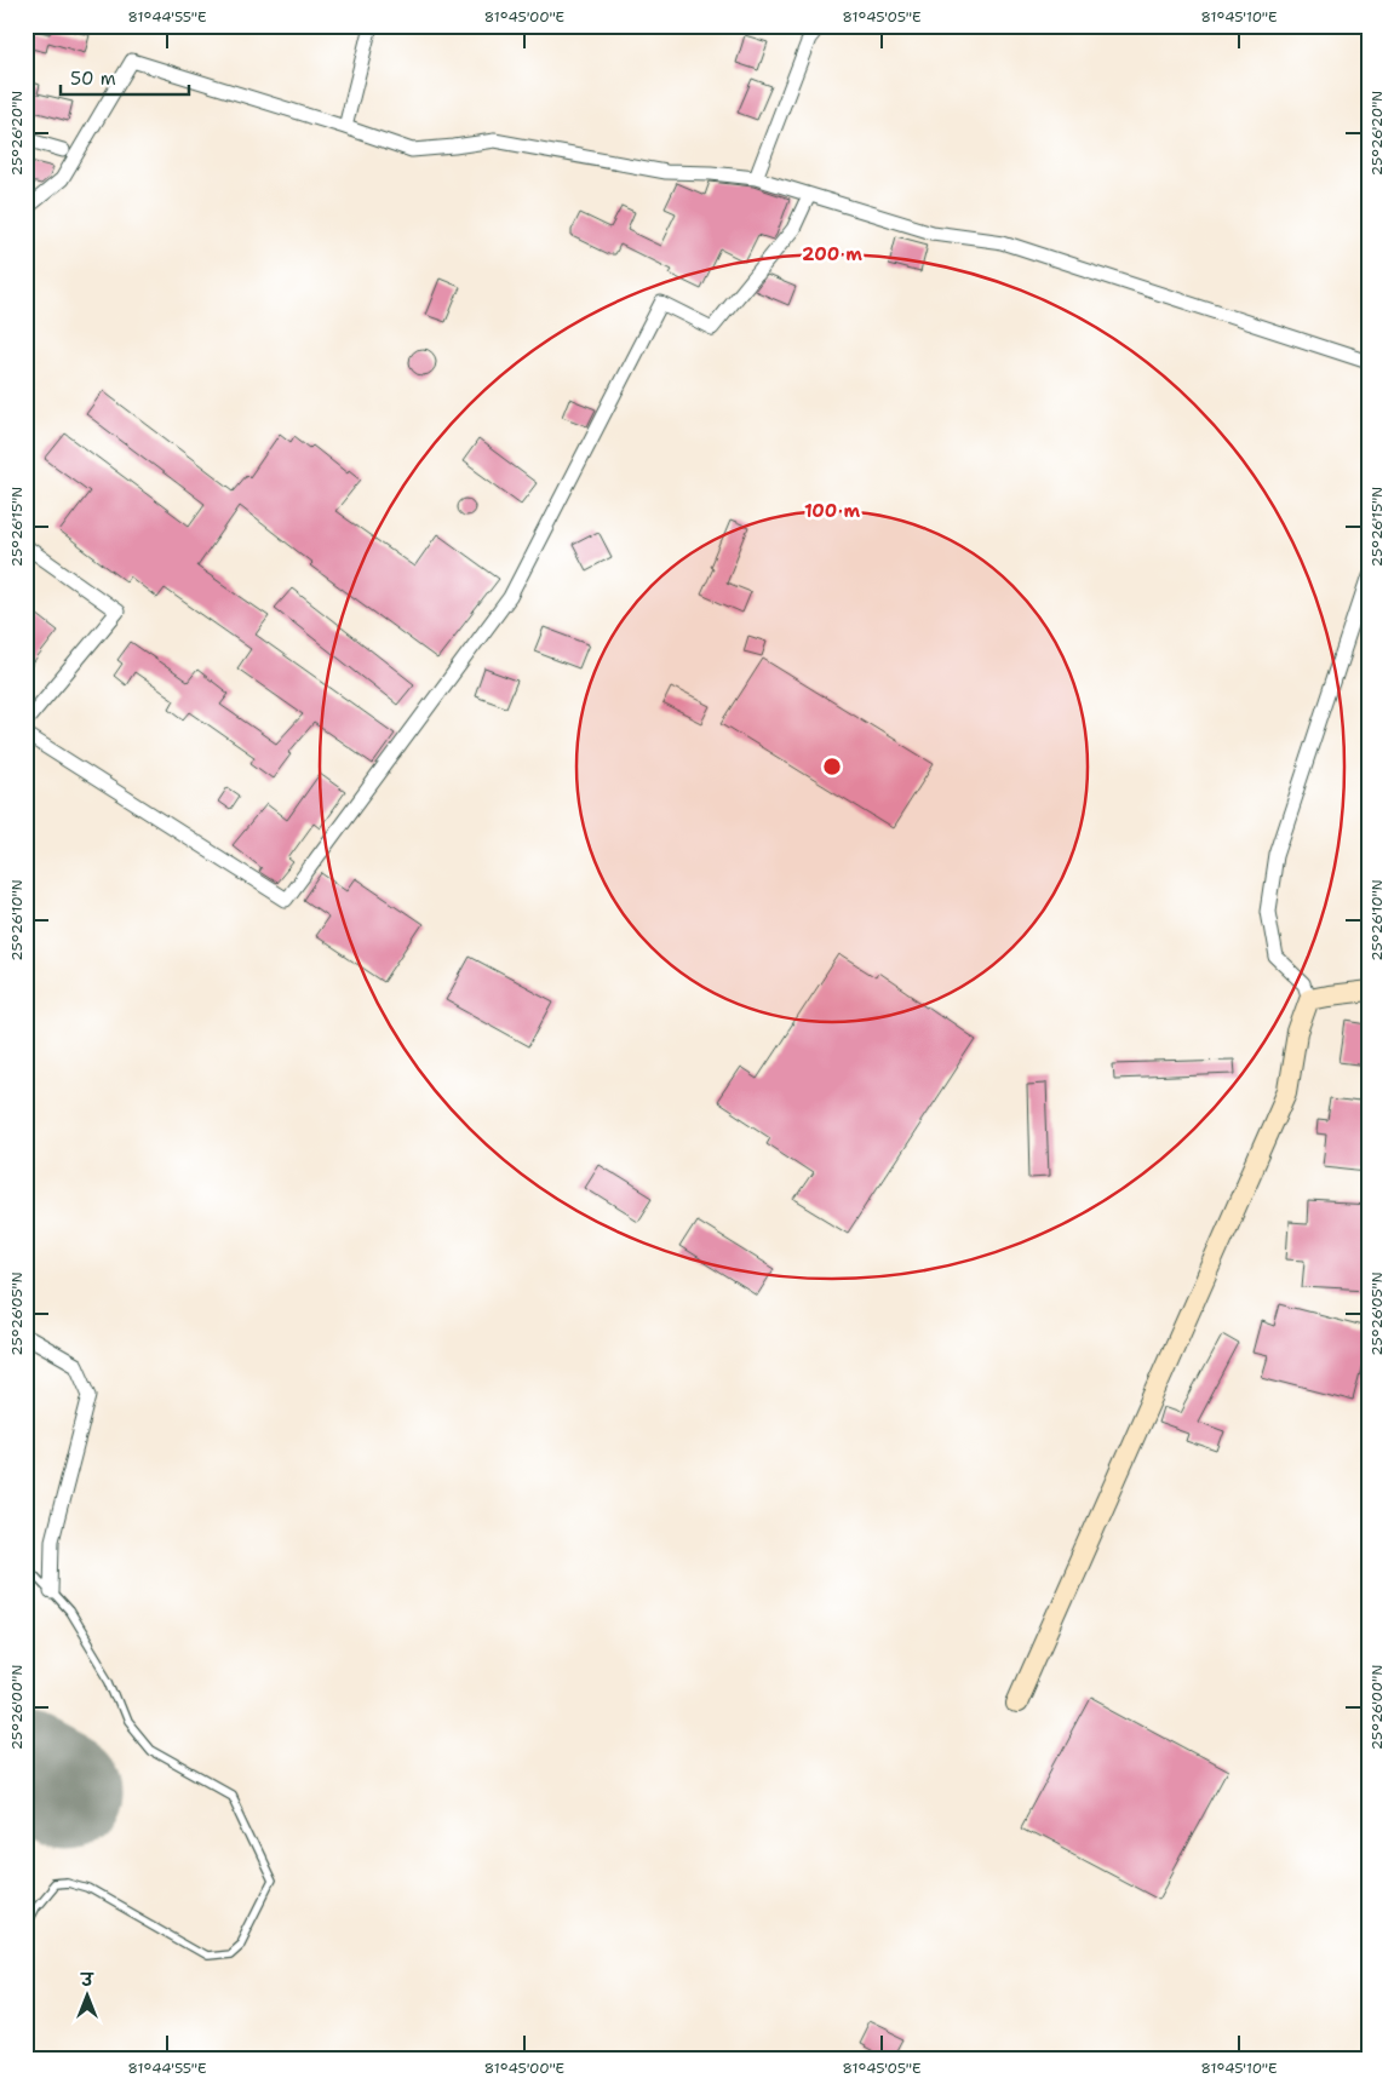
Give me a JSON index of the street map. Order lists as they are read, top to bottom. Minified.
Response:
{"scale_bar":"50 m","north":"top","coordinates":["81°44'55\"E","81°45'00\"E","81°45'05\"E","81°45'10\"E","25°26'20\"N","25°26'15\"N","25°26'10\"N","25°26'05\"N","25°26'00\"N"],"rings":["200 m","100 m"]}
